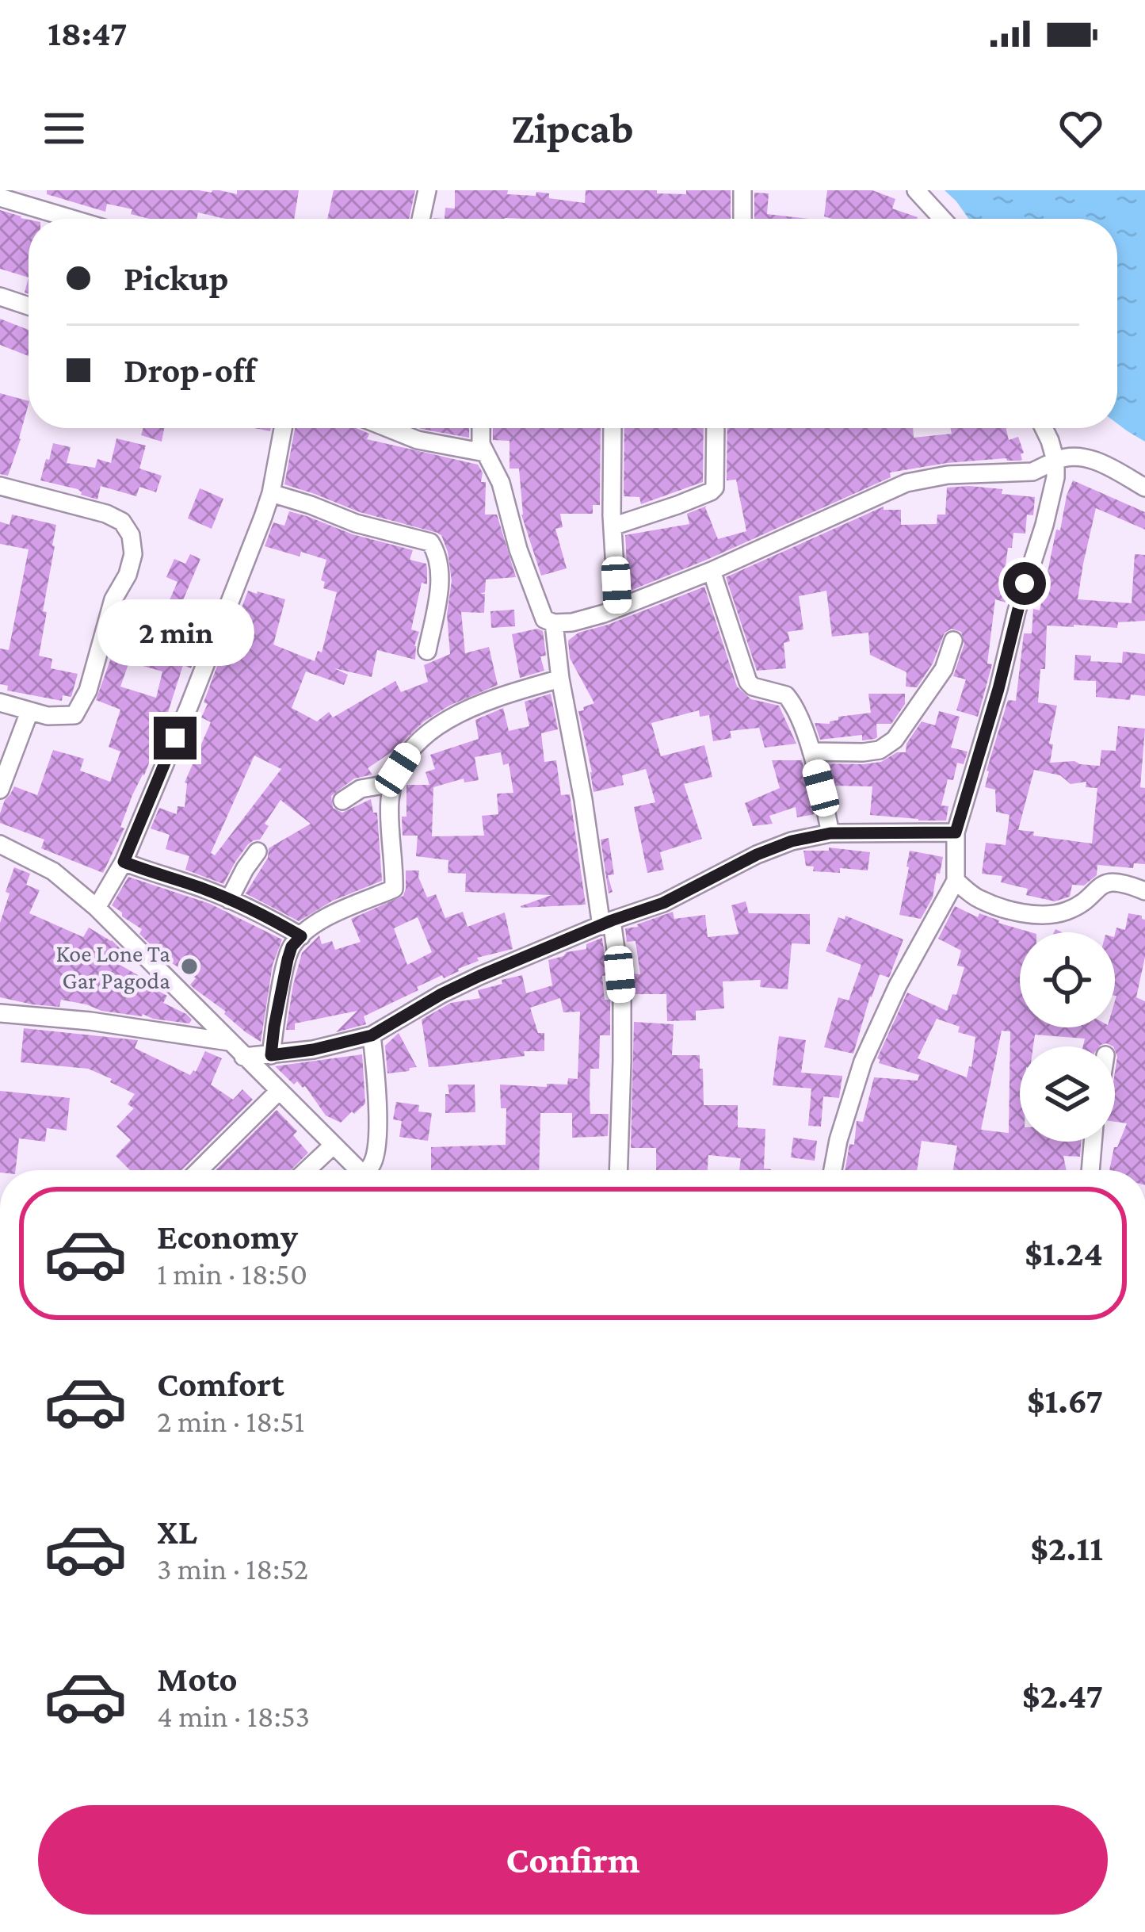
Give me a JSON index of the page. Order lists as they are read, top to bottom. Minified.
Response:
{"places":["Koe Lone Ta Gar Pagoda"],"page":{"status":"18:47","header":"Zipcab","banner":["Pickup","Drop-off"],"bubble":"2 min","list":[{"name":"Economy","note":"1 min · 18:50","value":"$1.24"},{"name":"Comfort","note":"2 min · 18:51","value":"$1.67"},{"name":"XL","note":"3 min · 18:52","value":"$2.11"},{"name":"Moto","note":"4 min · 18:53","value":"$2.47"}],"buttons":"Confirm"}}
